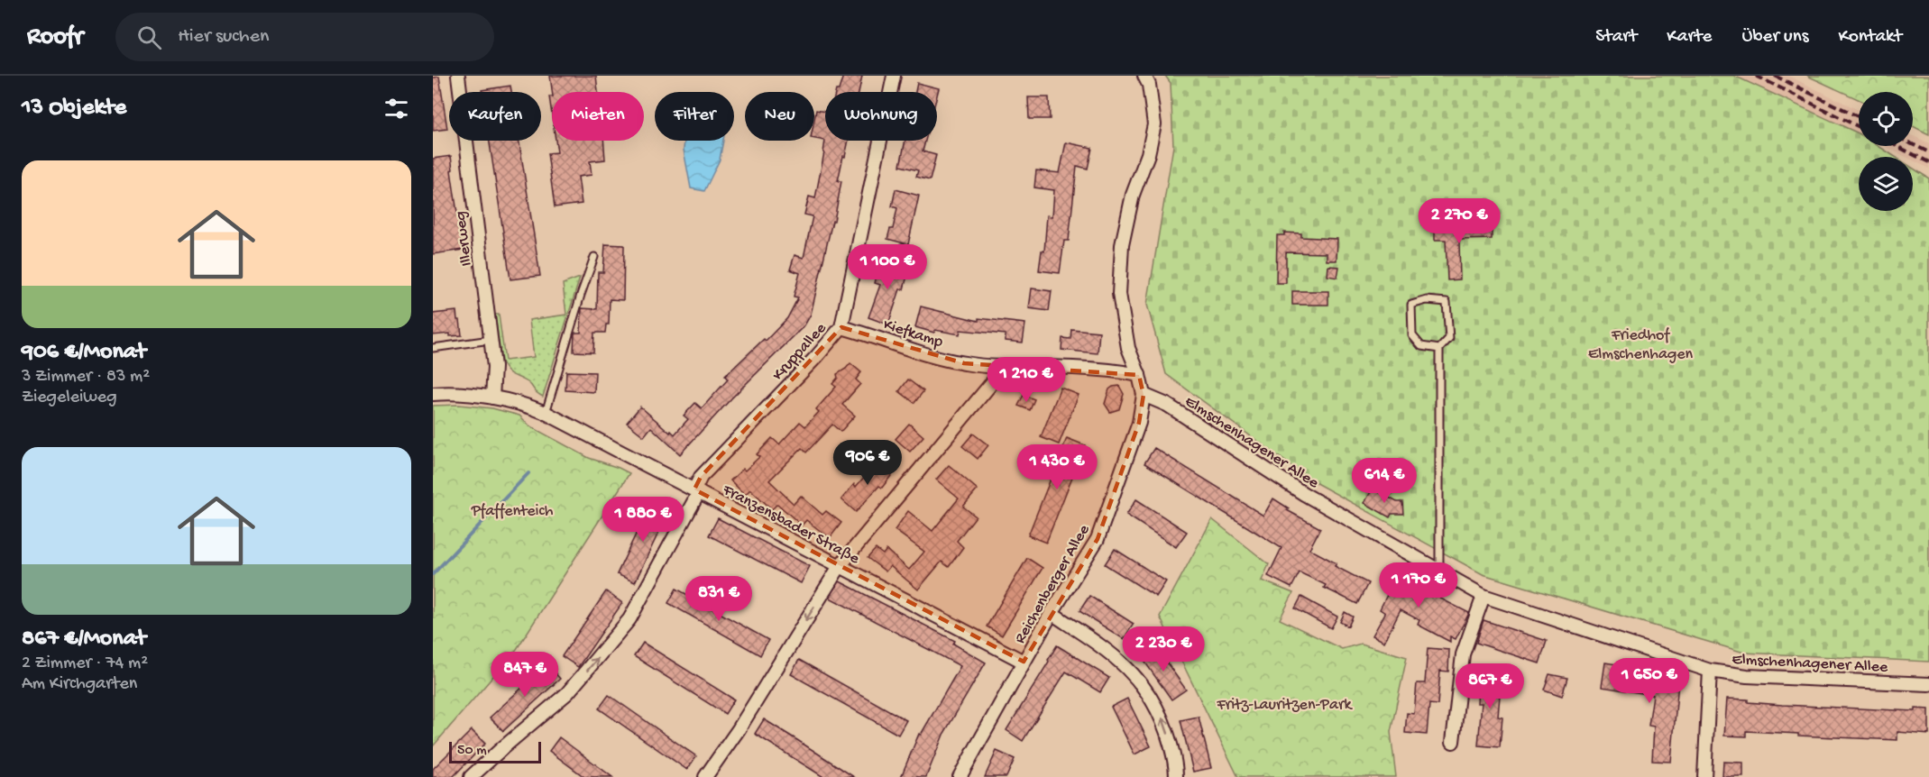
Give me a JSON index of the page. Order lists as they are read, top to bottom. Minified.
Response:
{"streets":{"street":["Illerweg","Kiefkamp","Kruppallee","Elmschenhagener Allee","Franzensbader Straße","Reichenberger Allee"]},"crossings":[["Illerweg","Franzensbader Straße"],["Kiefkamp","Kruppallee"],["Kruppallee","Franzensbader Straße"],["Elmschenhagener Allee","Reichenberger Allee"],["Franzensbader Straße","Reichenberger Allee"]],"one_way":["Kruppallee"],"parks":["Friedhof Elmschenhagen","Pfaffenteich","Fritz-Lauritzen-Park"],"scale_bar":"50 m","page":{"header":"Roofr","search":"Hier suchen","nav":["Start","Karte","Über uns","Kontakt"],"heading":"13 Objekte","chip":["Kaufen","Mieten","Filter","Neu","Wohnung"],"list":[{"name":"906 €/Monat","note":"3 Zimmer · 83 m² · Ziegeleiweg"},{"name":"867 €/Monat","note":"2 Zimmer · 74 m² · Am Kirchgarten"}],"price":["2 270 €","1 100 €","1 210 €","906 €","1 430 €","614 €","1 880 €","1 170 €","831 €","2 230 €","847 €","1 650 €","867 €"],"scale":"50 m"}}
